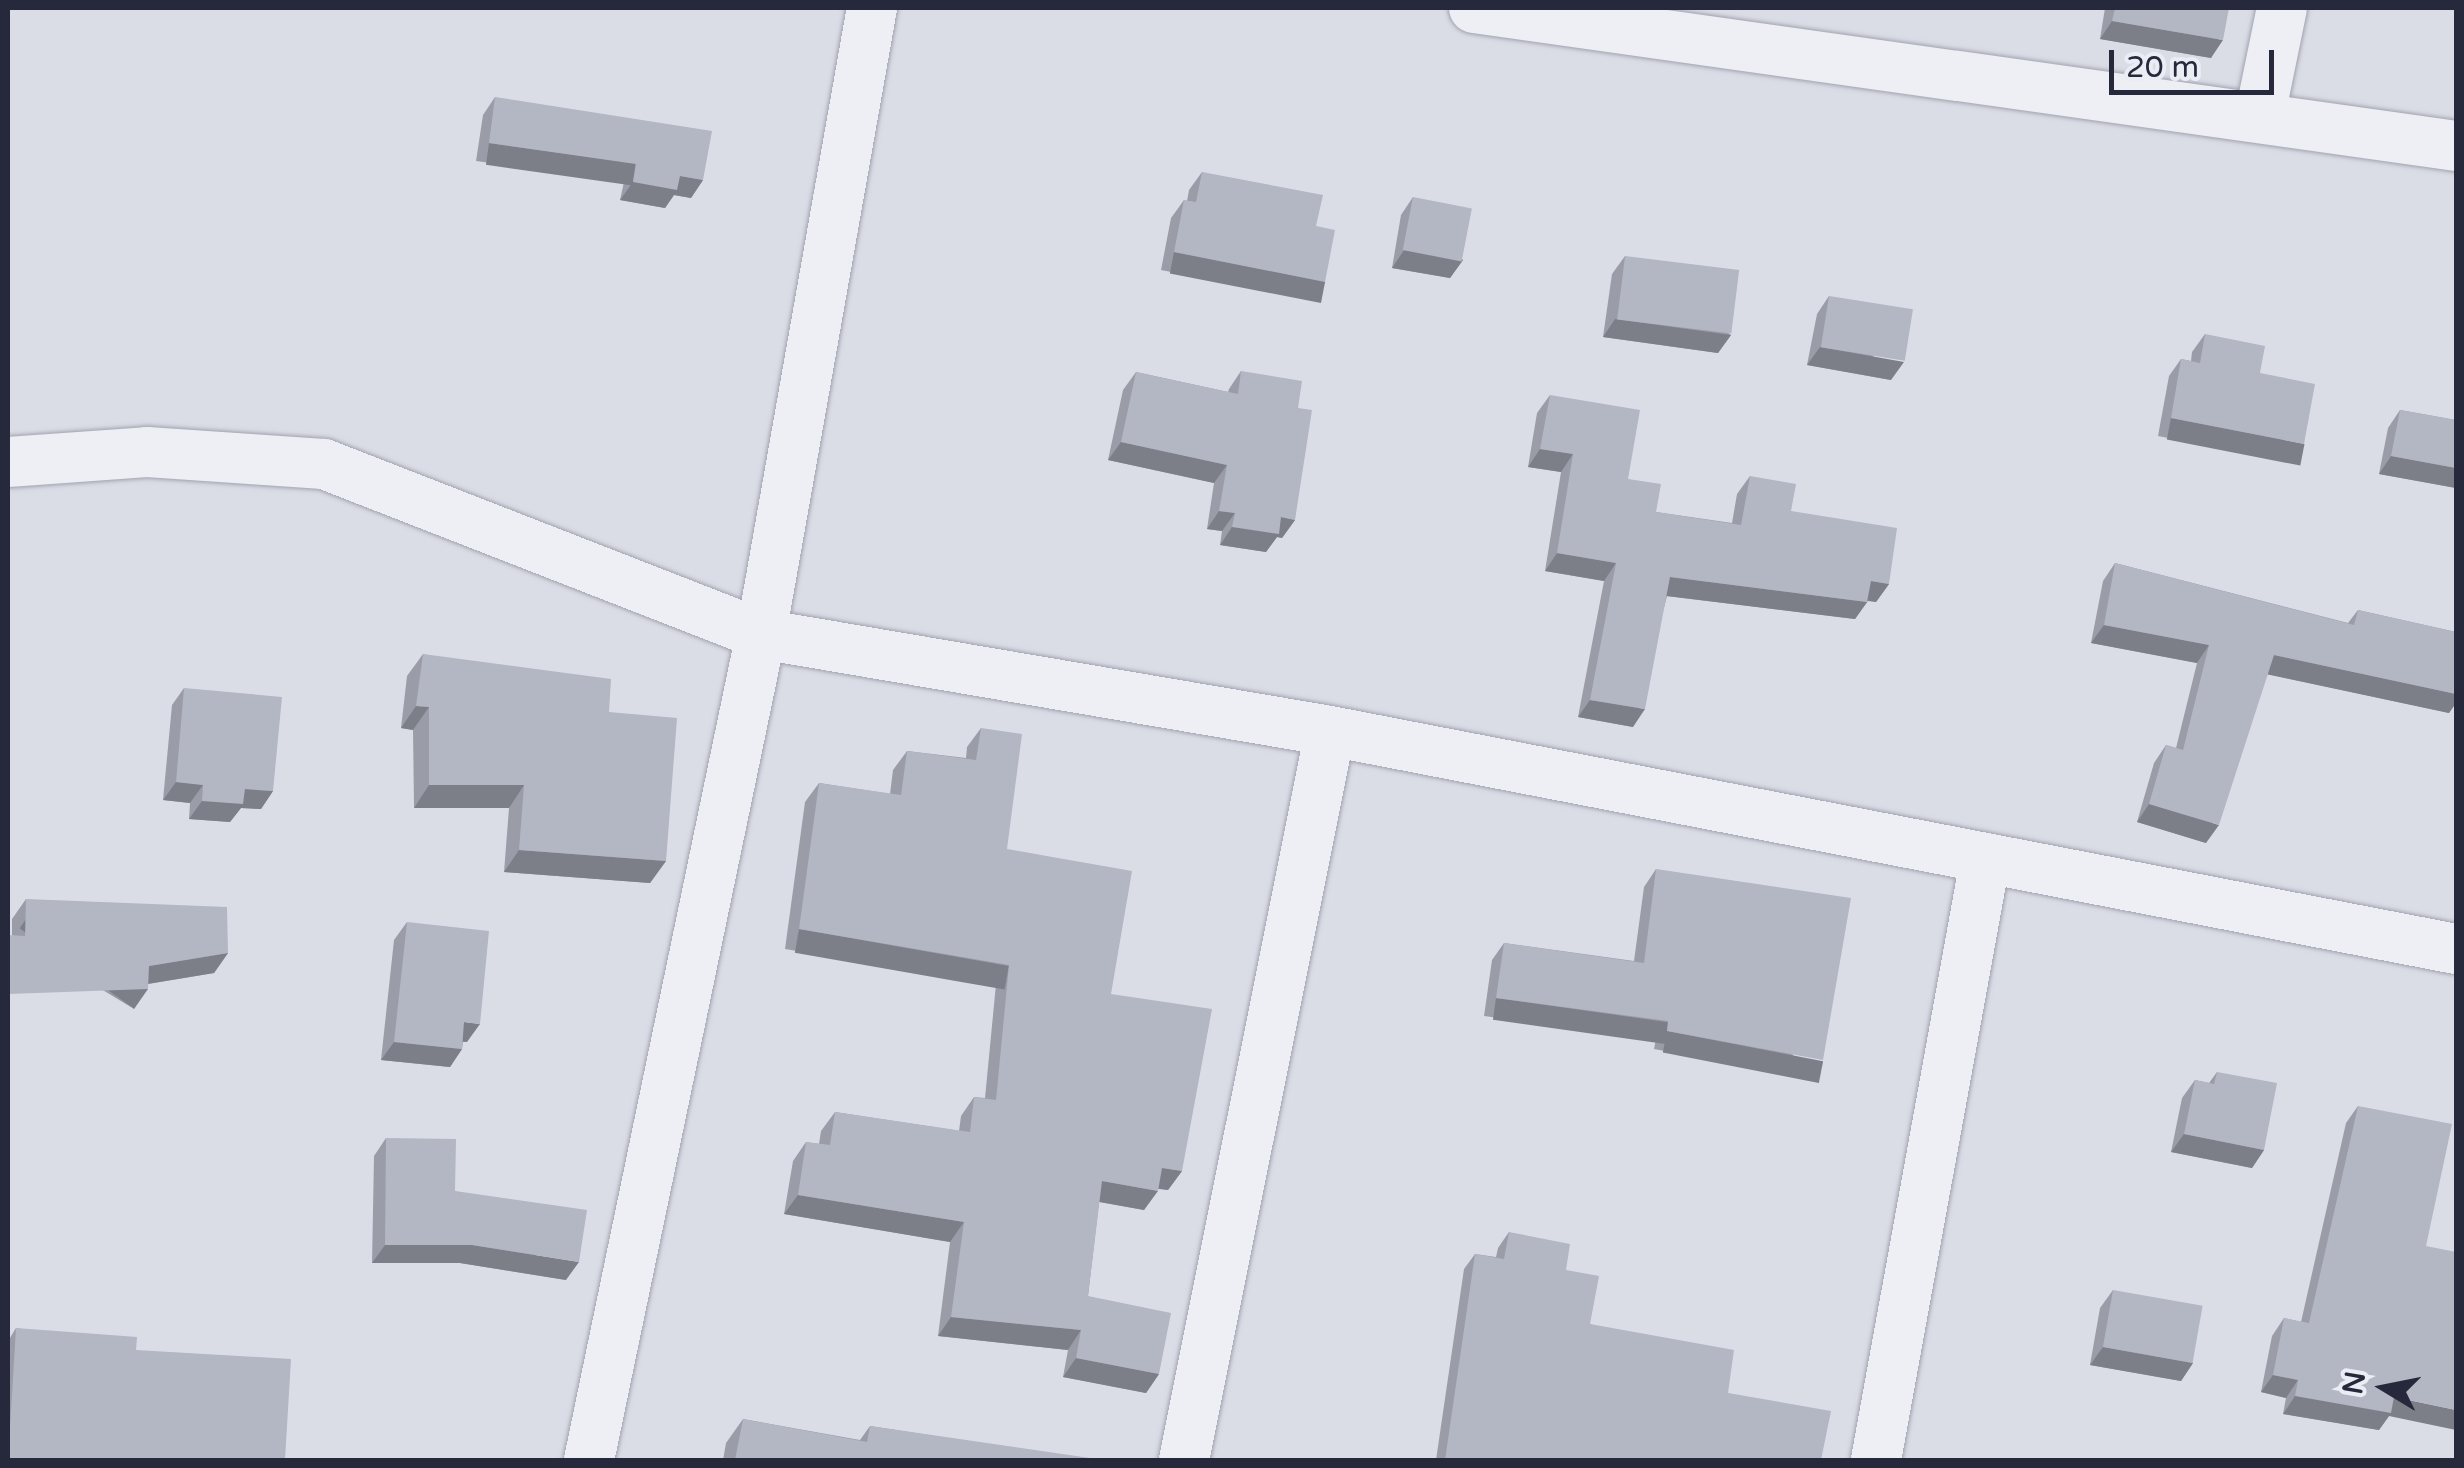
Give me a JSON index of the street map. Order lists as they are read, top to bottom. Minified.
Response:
{"scale_bar":"20 m","north":"left"}
